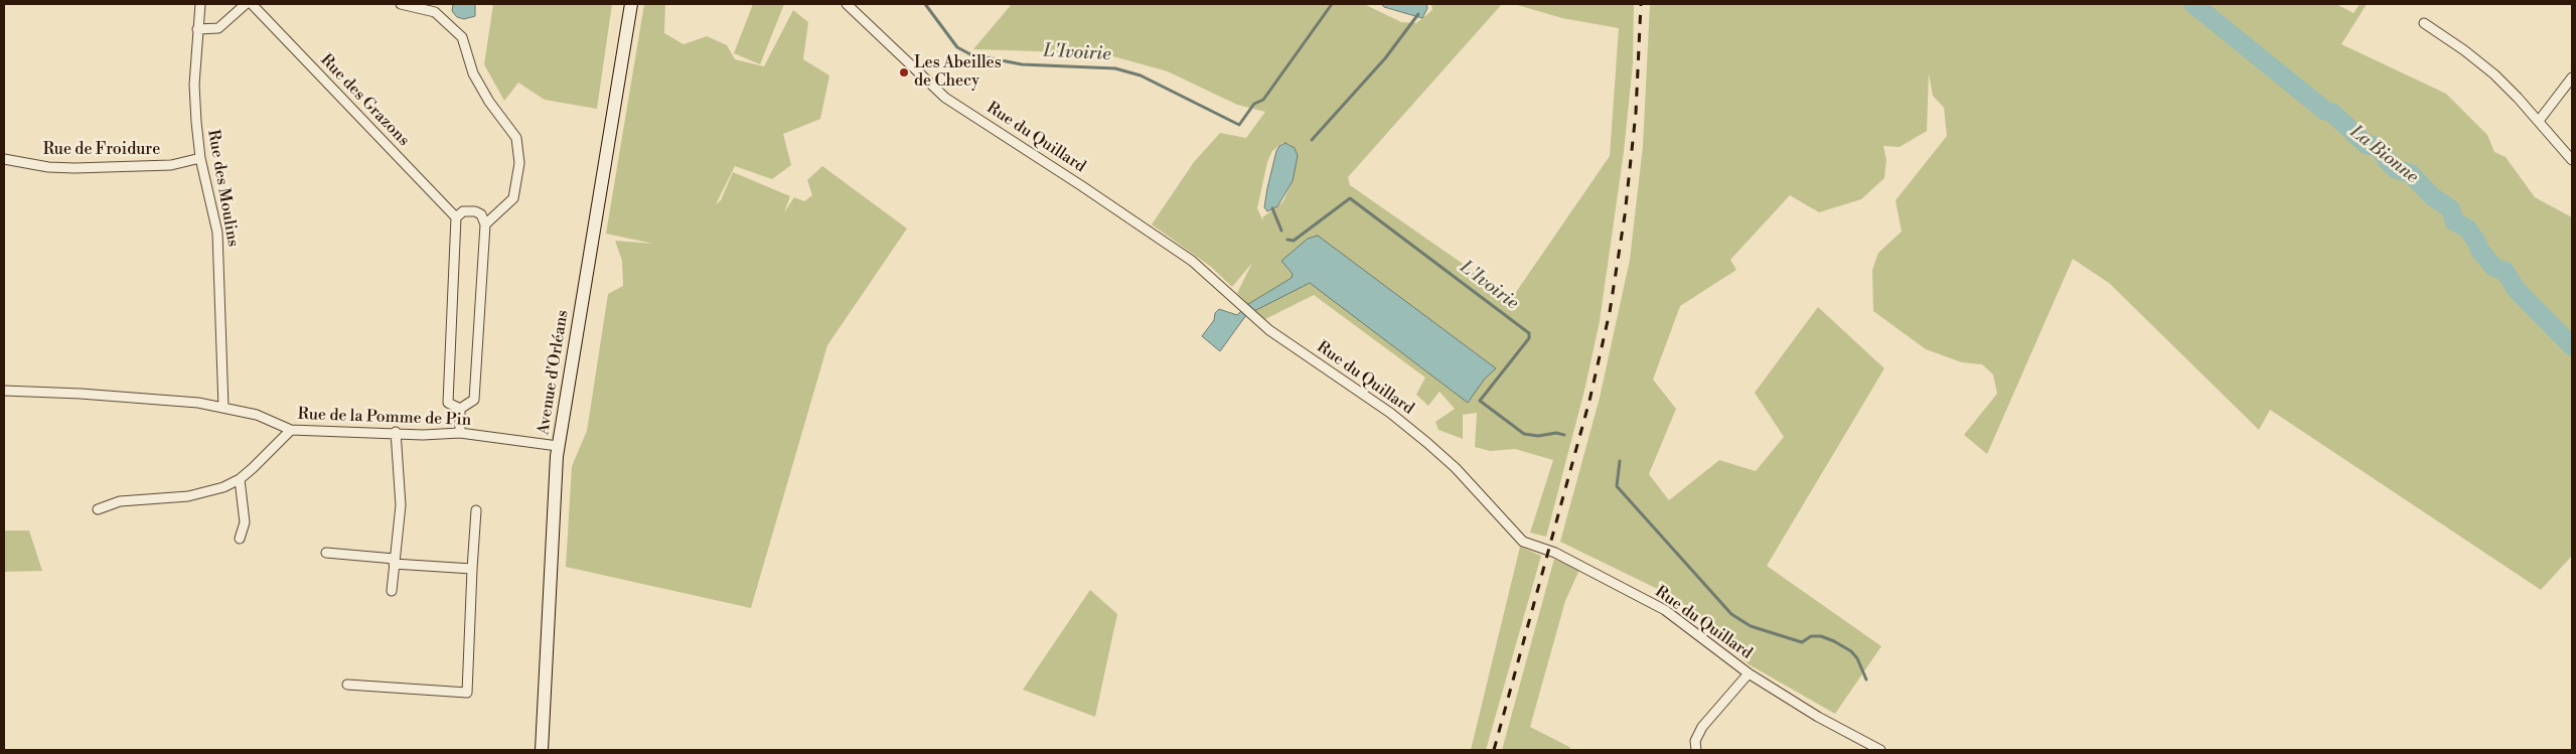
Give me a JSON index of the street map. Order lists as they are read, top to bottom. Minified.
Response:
{"streets":{"main road":["Avenue d'Orléans"],"street":["Rue des Grazons","Rue du Quillard","Rue de Froidure","Rue des Moulins","Rue de la Pomme de Pin"]},"crossings":[["Rue de Froidure","Rue des Moulins"],["Rue des Moulins","Rue de la Pomme de Pin"],["Avenue d'Orléans","Rue de la Pomme de Pin"]],"water":["L'Ivoirie","La Bionne"],"places":["Les Abeilles de Checy"]}
